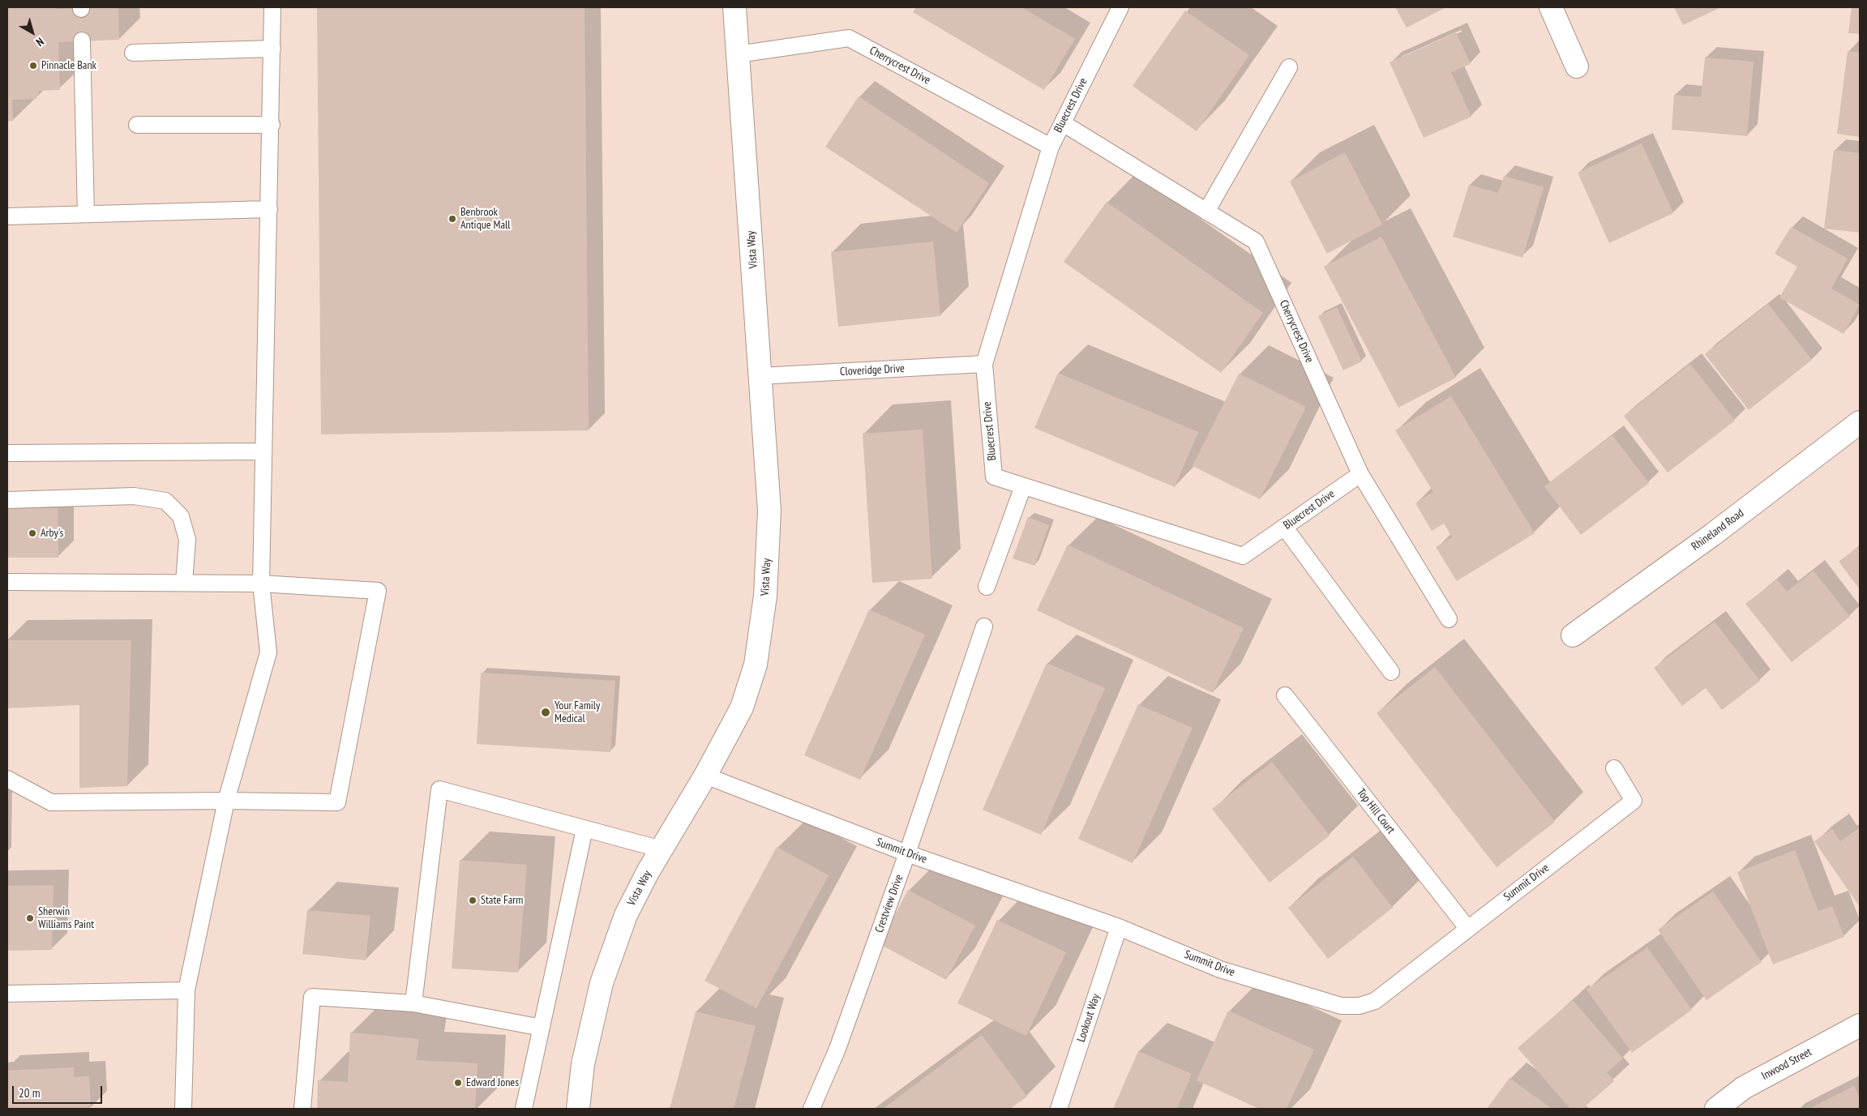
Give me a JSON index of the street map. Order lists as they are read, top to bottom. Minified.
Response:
{"streets":{"street":["Vista Way","Rhineland Road","Inwood Street"],"lane":["Cherrycrest Drive","Bluecrest Drive","Cloveridge Drive","Top Hill Court","Summit Drive","Crestview Drive","Lookout Way"]},"crossings":[["Cherrycrest Drive","Bluecrest Drive"],["Cherrycrest Drive","Vista Way"],["Bluecrest Drive","Cloveridge Drive"],["Vista Way","Cloveridge Drive"],["Vista Way","Summit Drive"],["Top Hill Court","Summit Drive"],["Summit Drive","Crestview Drive"],["Summit Drive","Lookout Way"]],"places":["Pinnacle Bank","Benbrook Antique Mall","Arby's","Your Family Medical","State Farm","Sherwin Williams Paint","Edward Jones"],"scale_bar":"20 m","north":"bottom right"}
